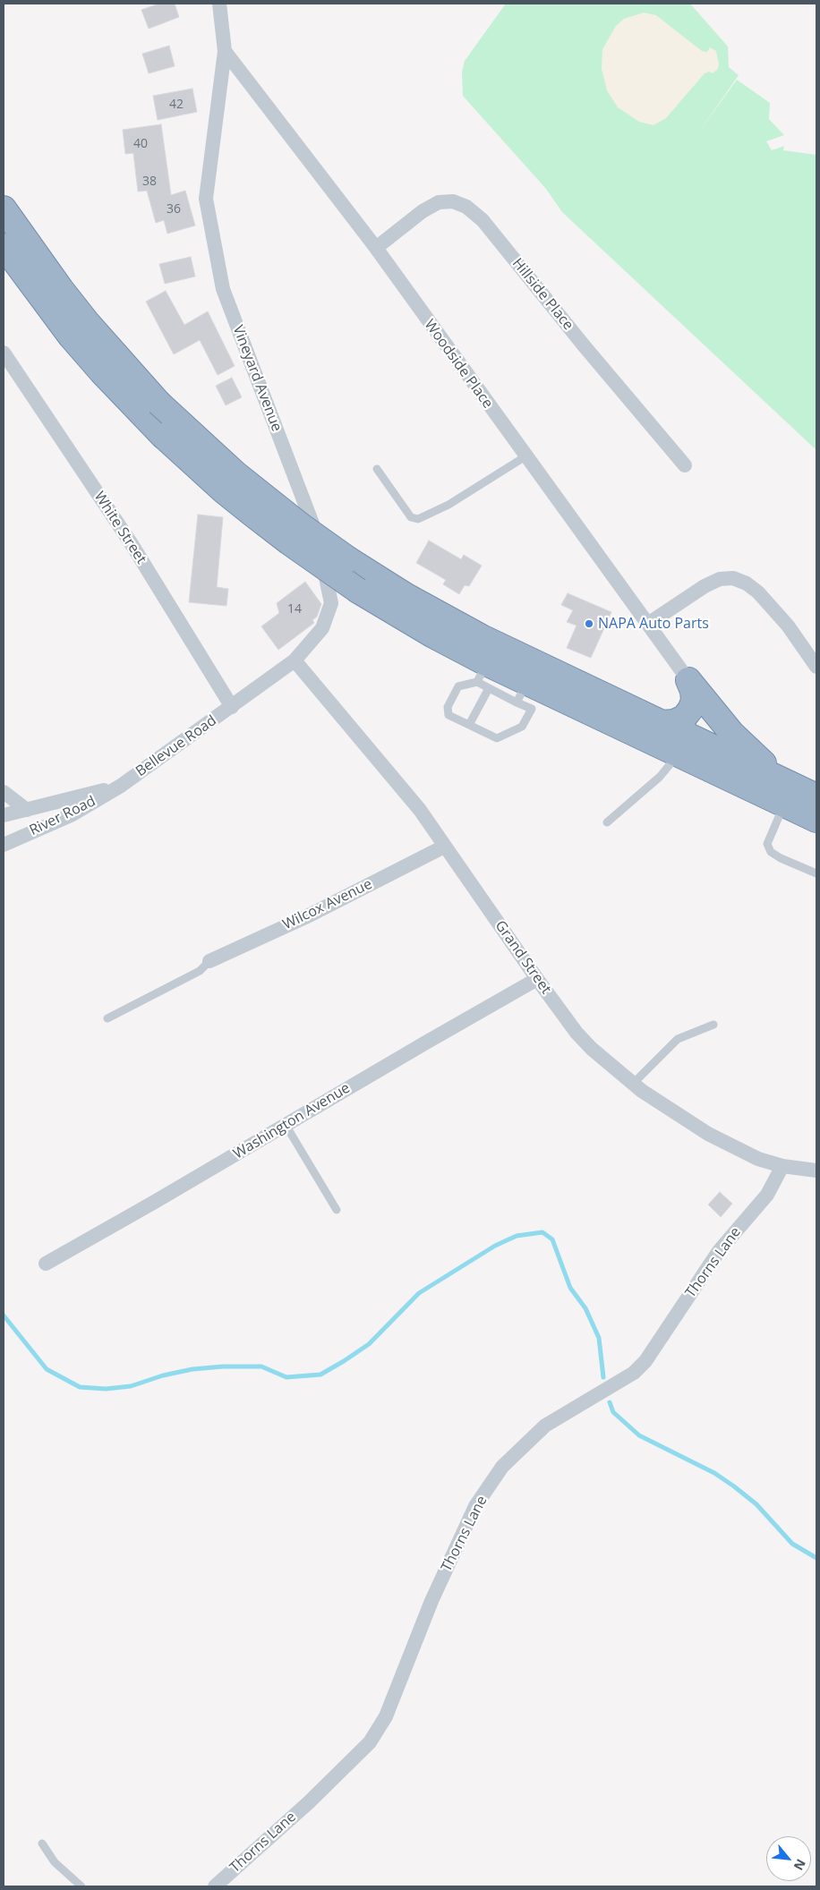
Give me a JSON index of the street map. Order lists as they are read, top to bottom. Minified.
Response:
{"streets":{"street":["Hillside Place","Woodside Place","Vineyard Avenue","White Street","Bellevue Road","River Road","Wilcox Avenue","Grand Street","Washington Avenue","Thorns Lane"]},"crossings":[["Hillside Place","Woodside Place"],["Woodside Place","Vineyard Avenue"],["Vineyard Avenue","White Street"],["Vineyard Avenue","Bellevue Road"],["Vineyard Avenue","Grand Street"],["White Street","Bellevue Road"],["Bellevue Road","River Road"],["Wilcox Avenue","Grand Street"],["Grand Street","Washington Avenue"],["Grand Street","Thorns Lane"]],"places":["NAPA Auto Parts"],"house_numbers":["42","40","38","36","14"],"north":"bottom right"}
